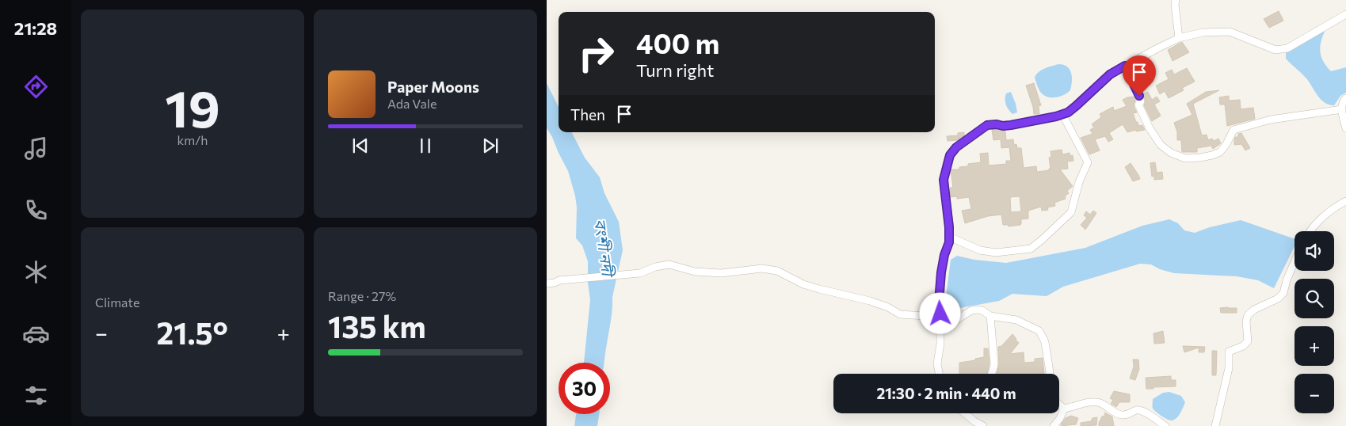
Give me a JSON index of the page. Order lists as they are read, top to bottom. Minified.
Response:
{"water":["বংশী নদী"],"page":{"tabs":"21:28","tile":[["19","km/h"],"Climate",["Range · 27%","135 km"]],"turn":["400 m","Turn right"],"song":["Paper Moons","Ada Vale"],"then":"Then","map_buttons":["+","−"],"heat":["−","21.5°","+"],"limit":"30","trip":"21:30 · 2 min · 440 m"}}
